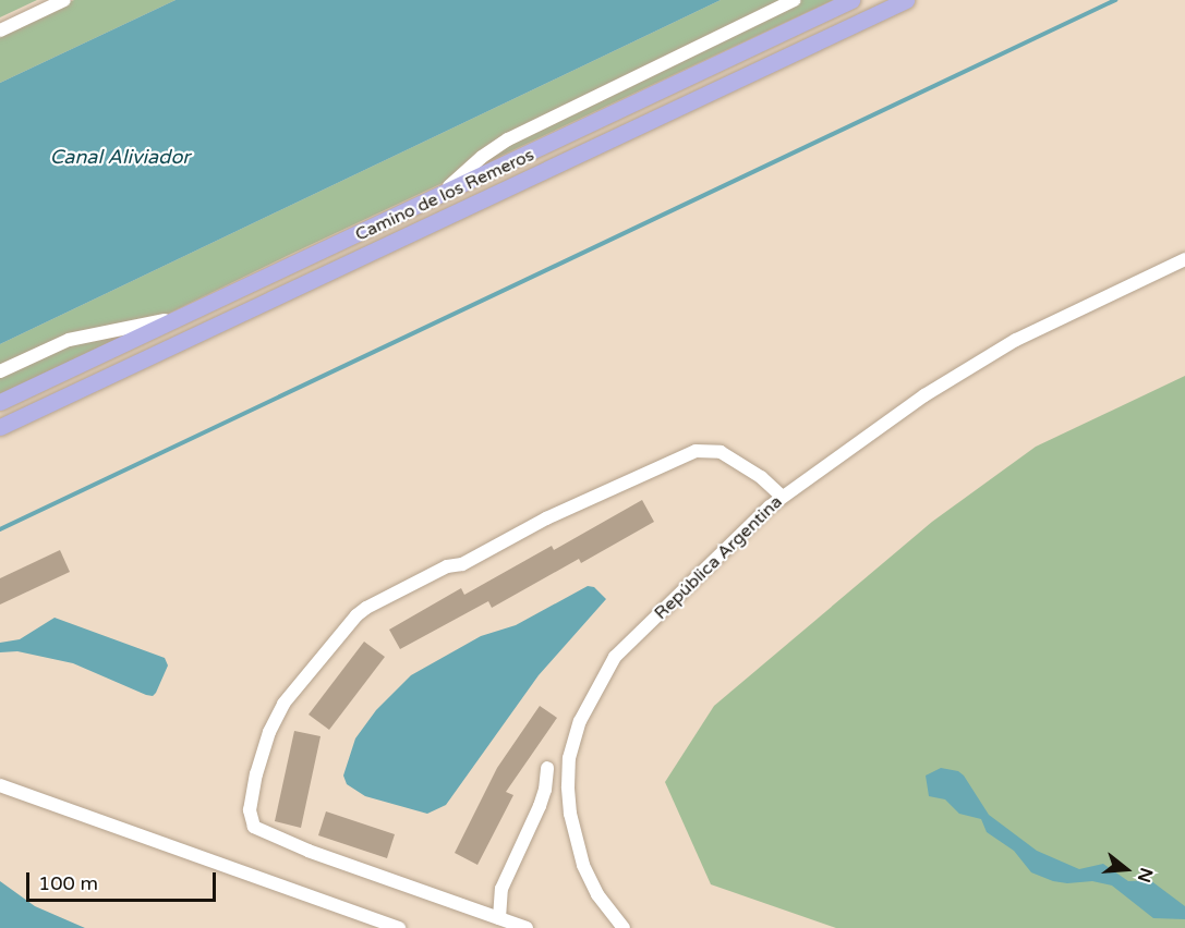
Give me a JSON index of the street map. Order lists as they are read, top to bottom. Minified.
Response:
{"streets":{"main road":["Camino de los Remeros"],"street":["República Argentina"]},"water":["Canal Aliviador"],"scale_bar":"100 m","north":"right"}
